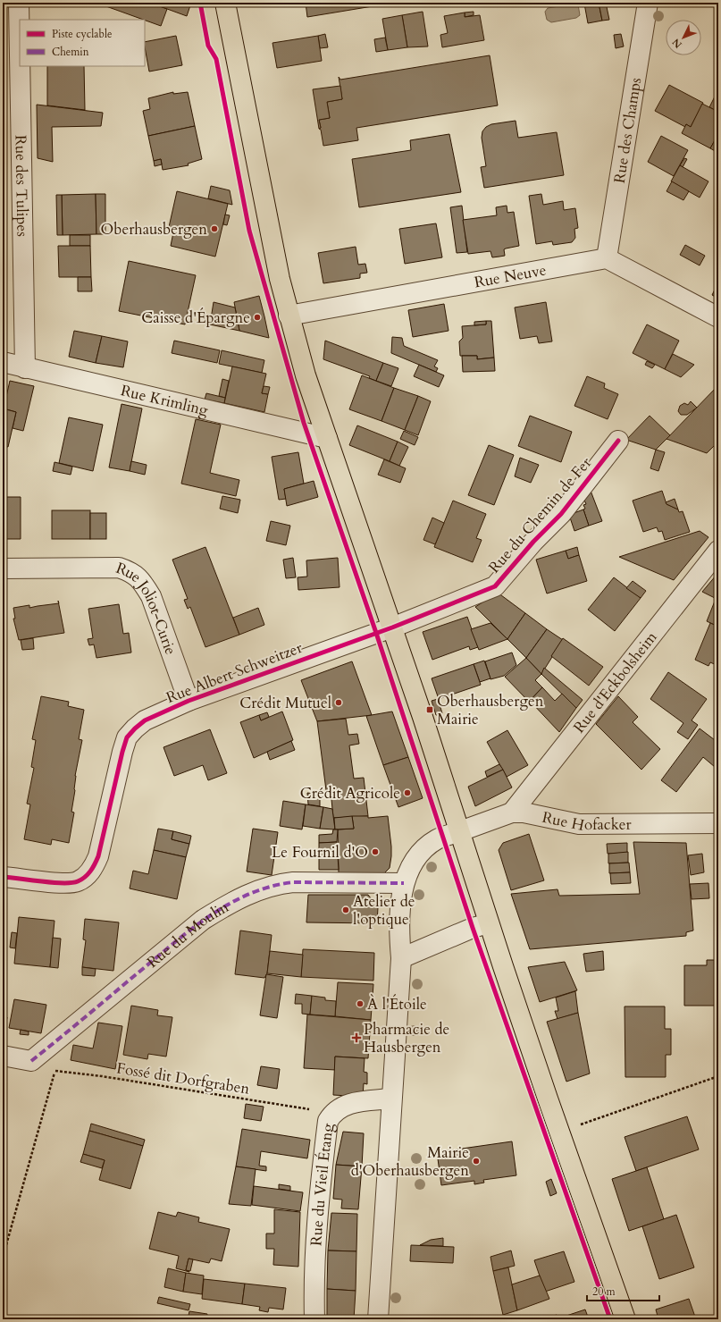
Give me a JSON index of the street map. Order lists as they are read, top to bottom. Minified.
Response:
{"streets":{"street":["Rue des Champs","Rue des Tulipes","Rue Neuve","Rue Krimling","Rue du Chemin de Fer","Rue Joliot-Curie","Rue Albert Schweitzer","Rue d'Eckbolsheim","Rue Hofacker","Rue du Moulin","Rue du Vieil Étang"],"path":["Fossé dit Dorfgraben"]},"crossings":[["Rue des Champs","Rue Neuve"],["Rue des Tulipes","Rue Krimling"],["Rue du Chemin de Fer","Rue Albert Schweitzer"],["Rue Joliot-Curie","Rue Albert Schweitzer"],["Rue d'Eckbolsheim","Rue Hofacker"],["Rue Hofacker","Rue du Moulin"],["Rue Hofacker","Rue du Vieil Étang"],["Fossé dit Dorfgraben","Rue du Vieil Étang"]],"places":{"other":["Oberhausbergen","Caisse d'Épargne","Crédit Mutuel","Crédit Agricole","Le Fournil d'O","Atelier de l'optique","À l'Étoile","Mairie d'Oberhausbergen"],"transit":["Oberhausbergen Mairie"],"health":["Pharmacie de Hausbergen"]},"legend":["Piste cyclable","Chemin"],"scale_bar":"20 m","north":"bottom left"}
